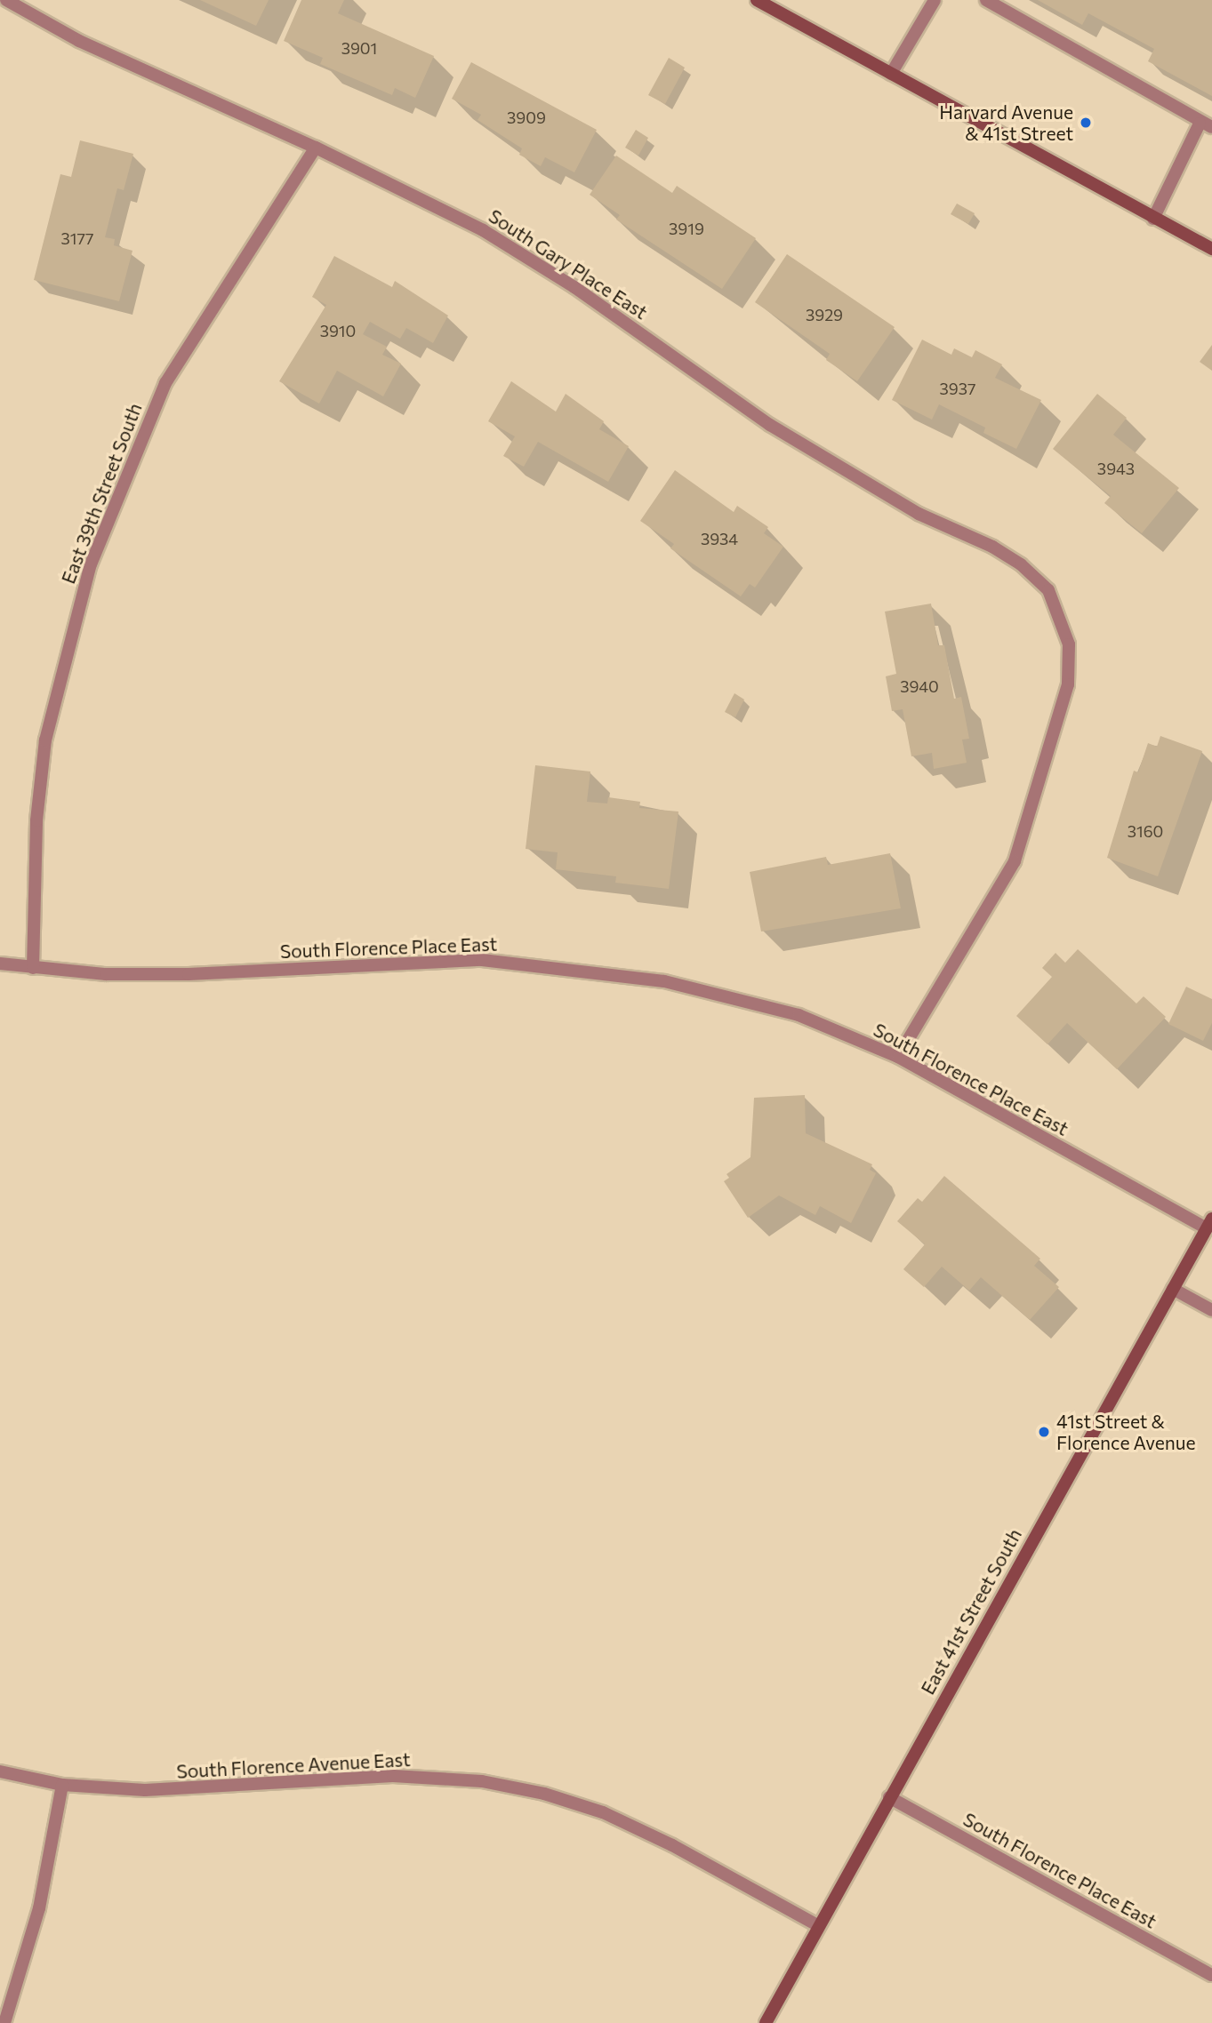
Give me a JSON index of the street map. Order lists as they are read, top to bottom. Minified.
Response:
{"streets":{"main road":["East 41st Street South"],"street":["South Gary Place East","East 39th Street South","South Florence Place East","South Florence Avenue East"]},"crossings":[["South Gary Place East","East 39th Street South"],["South Gary Place East","South Florence Place East"],["East 39th Street South","South Florence Place East"],["South Florence Place East","East 41st Street South"],["East 41st Street South","South Florence Avenue East"]],"places":["Harvard Avenue & 41st Street","41st Street & Florence Avenue"],"house_numbers":["3901","3909","3919","3177","3929","3910","3937","3943","3934","3940","3160"]}
